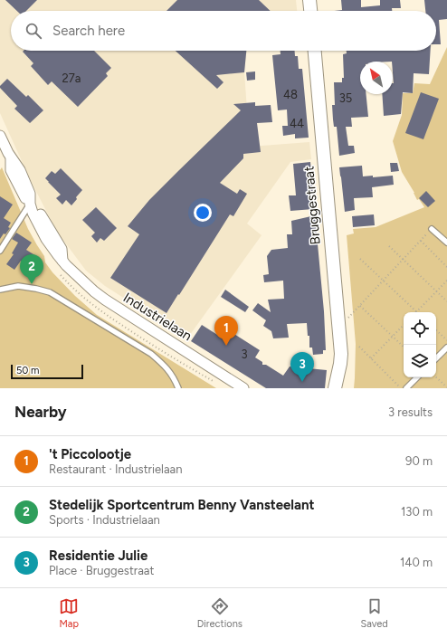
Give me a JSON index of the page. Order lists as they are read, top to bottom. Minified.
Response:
{"streets":{"street":["Bruggestraat","Industrielaan"]},"house_numbers":["27a","48","35","44","3"],"scale_bar":"50 m","north":"top left","page":{"search":"Search here","pins":["2","1","3"],"scale":"50 m","heading":["Nearby","3 results"],"list":[{"mark":"1","name":"'t Piccolootje","note":"Restaurant · Industrielaan","value":"90 m"},{"mark":"2","name":"Stedelijk Sportcentrum Benny Vansteelant","note":"Sports · Industrielaan","value":"130 m"},{"mark":"3","name":"Residentie Julie","note":"Place · Bruggestraat","value":"140 m"}],"nav":["Map","Directions","Saved"]}}
